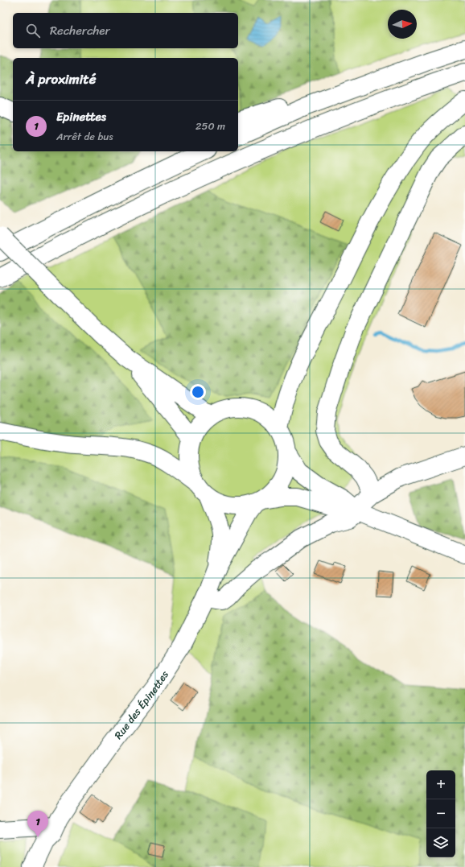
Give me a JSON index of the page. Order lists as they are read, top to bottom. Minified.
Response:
{"streets":{"main road":["Rue des Épinettes"]},"north":"right","page":{"search":"Rechercher","heading":"À proximité","list":[{"mark":"1","name":"Epinettes","note":"Arrêt de bus","value":"250 m"}],"map_buttons":["+","−"],"pins":"1"}}
